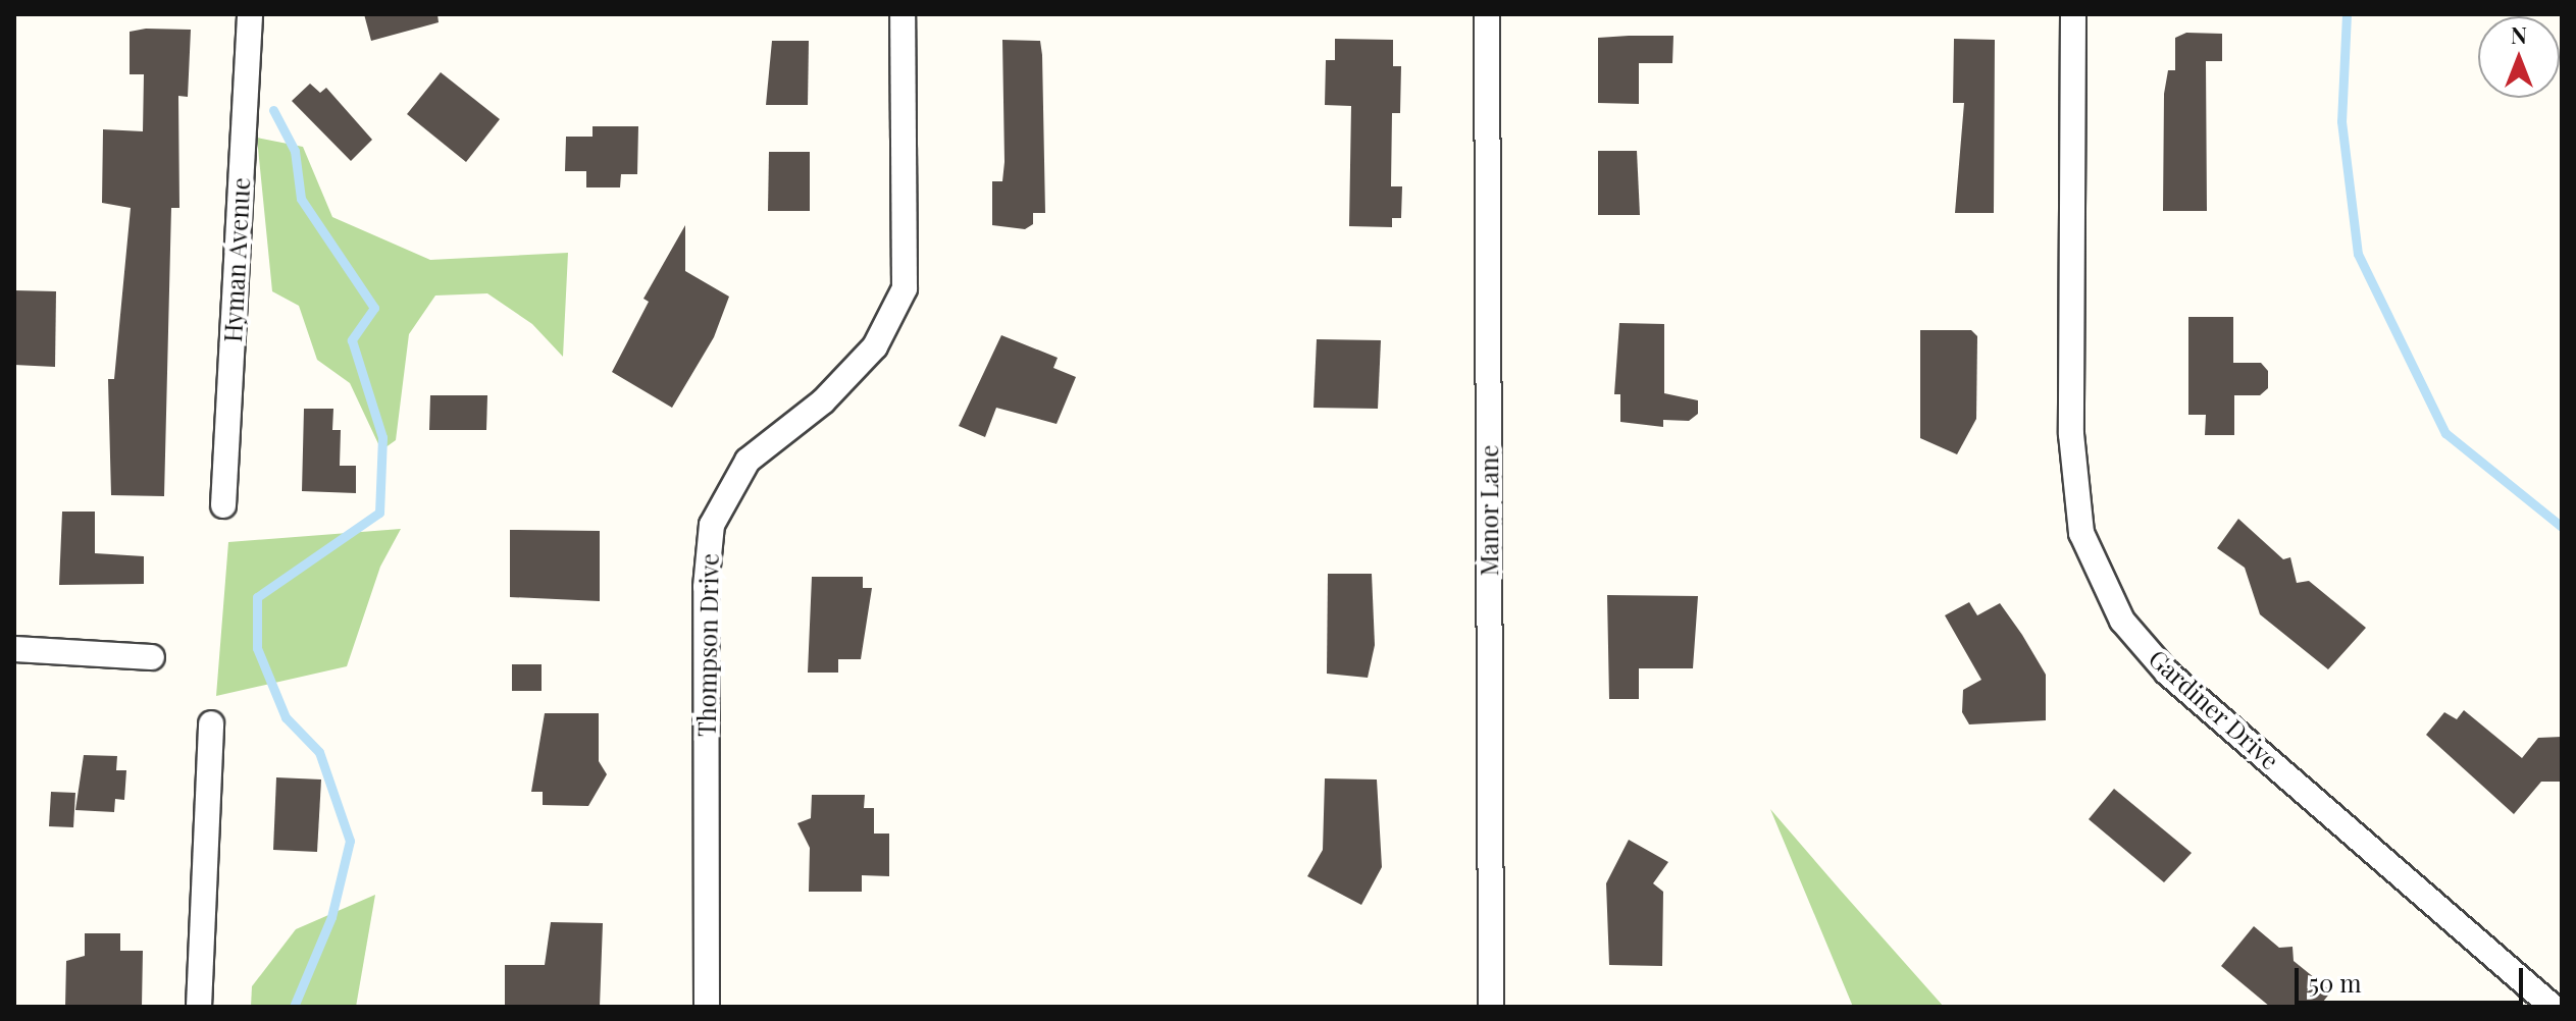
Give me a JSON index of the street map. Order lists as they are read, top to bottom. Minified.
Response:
{"streets":{"street":["Hyman Avenue","Manor Lane","Thompson Drive","Gardiner Drive"]},"scale_bar":"50 m","north":"top"}
